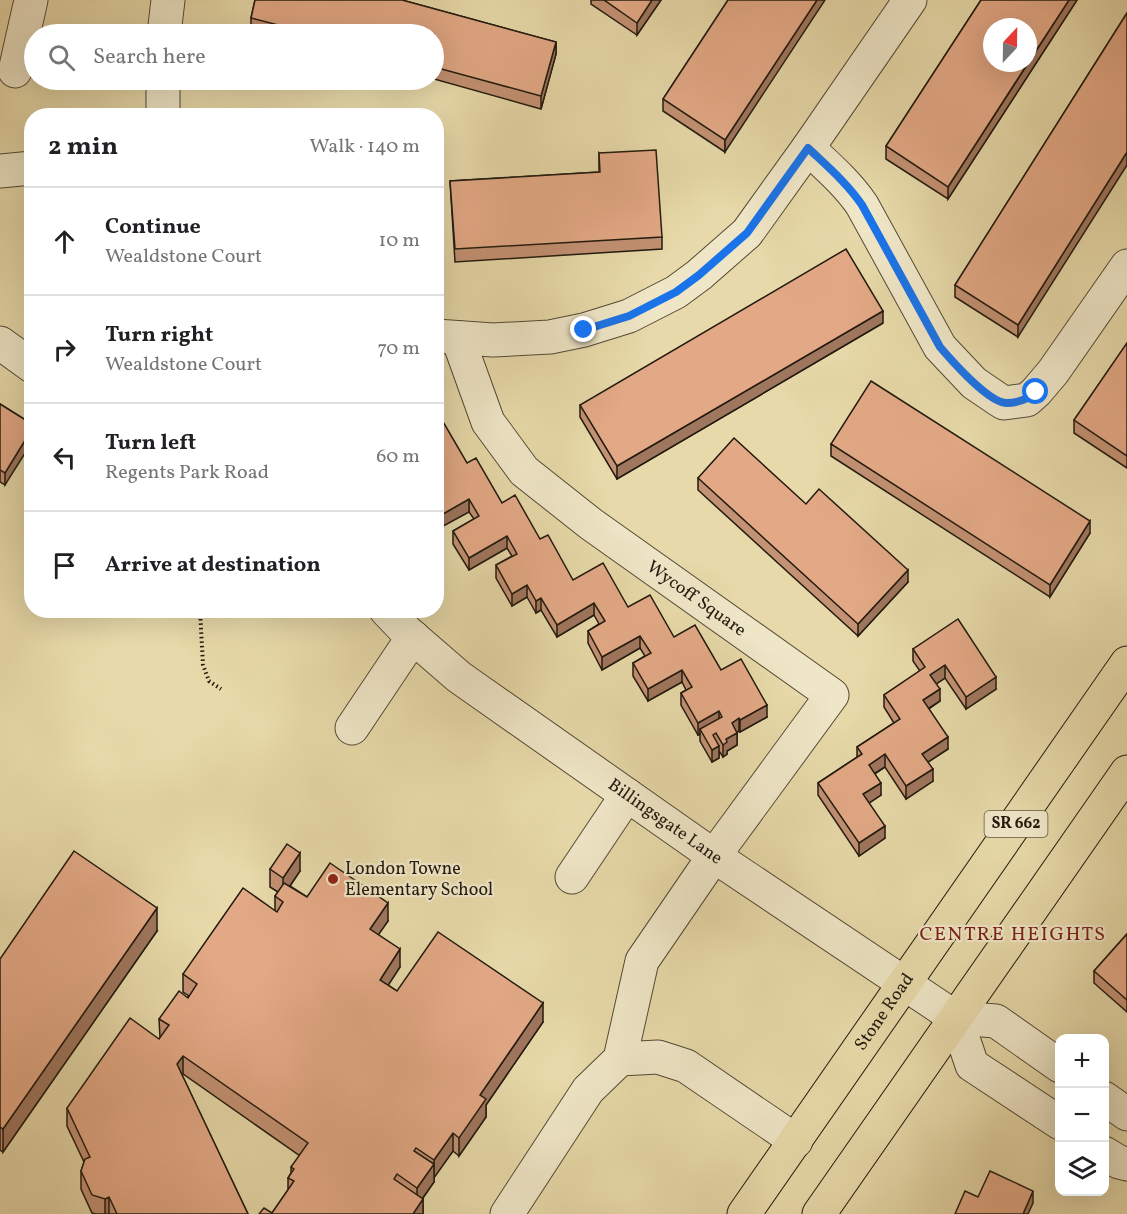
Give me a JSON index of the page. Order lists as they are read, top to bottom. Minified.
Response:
{"streets":{"main road":["SR 662","Stone Road"],"street":["Wycoff Square","Billingsgate Lane"]},"crossings":[["Wycoff Square","Billingsgate Lane"],["Billingsgate Lane","Stone Road"]],"districts":["CENTRE HEIGHTS"],"places":["London Towne Elementary School"],"north":"top","page":{"search":"Search here","heading":["2 min","Walk · 140 m"],"list":[["Continue","Wealdstone Court","10 m"],["Turn right","Wealdstone Court","70 m"],["Turn left","Regents Park Road","60 m"],"Arrive at destination"],"map_buttons":["+","−"]}}
